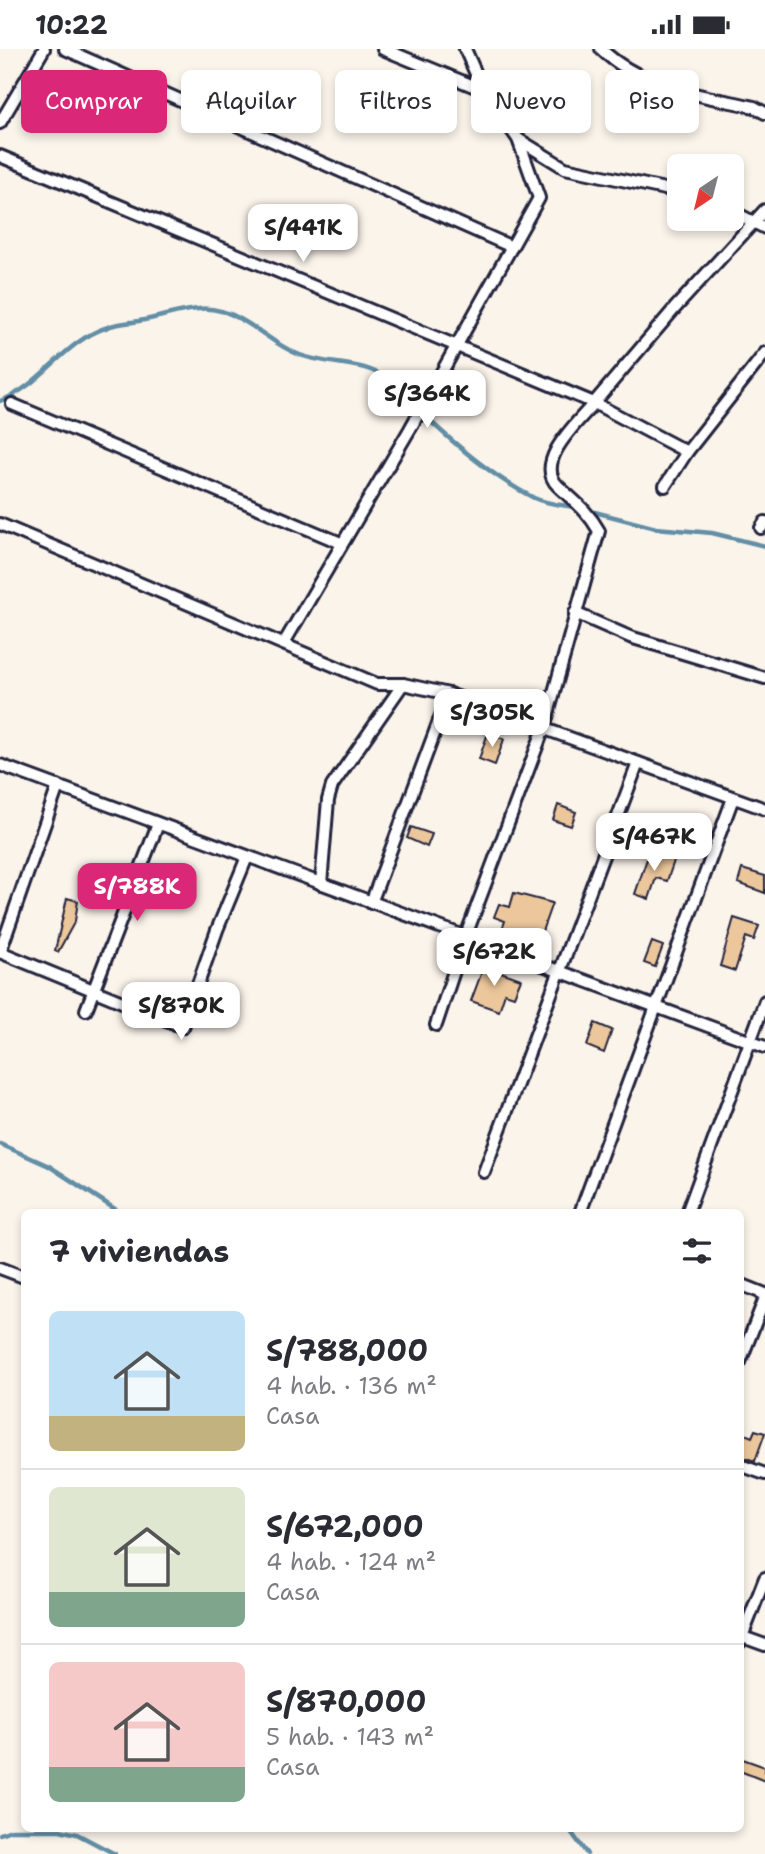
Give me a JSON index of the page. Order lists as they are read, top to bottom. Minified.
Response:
{"north":"bottom left","page":{"status":"10:22","chip":["Comprar","Alquilar","Filtros","Nuevo","Piso"],"price":["S/441K","S/364K","S/305K","S/467K","S/788K","S/672K","S/870K"],"heading":"7 viviendas","list":[{"name":"S/788,000","note":"4 hab. · 136 m² · Casa"},{"name":"S/672,000","note":"4 hab. · 124 m² · Casa"},{"name":"S/870,000","note":"5 hab. · 143 m² · Casa"}]}}
